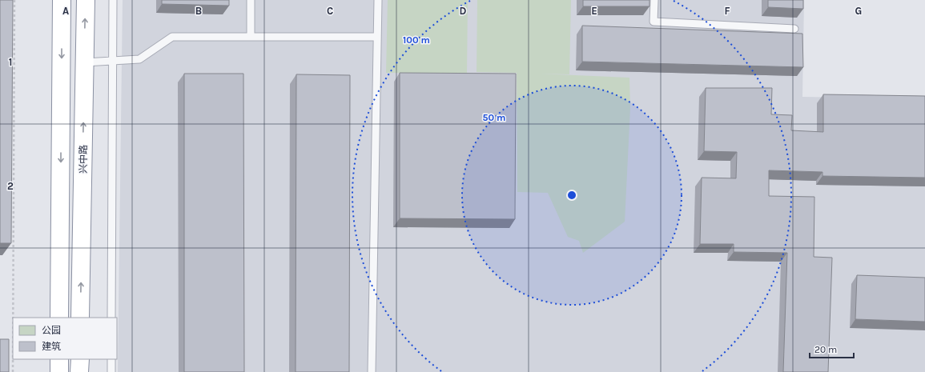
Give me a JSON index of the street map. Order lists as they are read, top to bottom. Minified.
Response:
{"streets":{"highway":["兴中路"]},"legend":["公园","建筑"],"scale_bar":"20 m","grid":{"columns":["A","B","C","D","E","F","G"],"rows":["1","2"]},"rings":["100 m","50 m"]}
